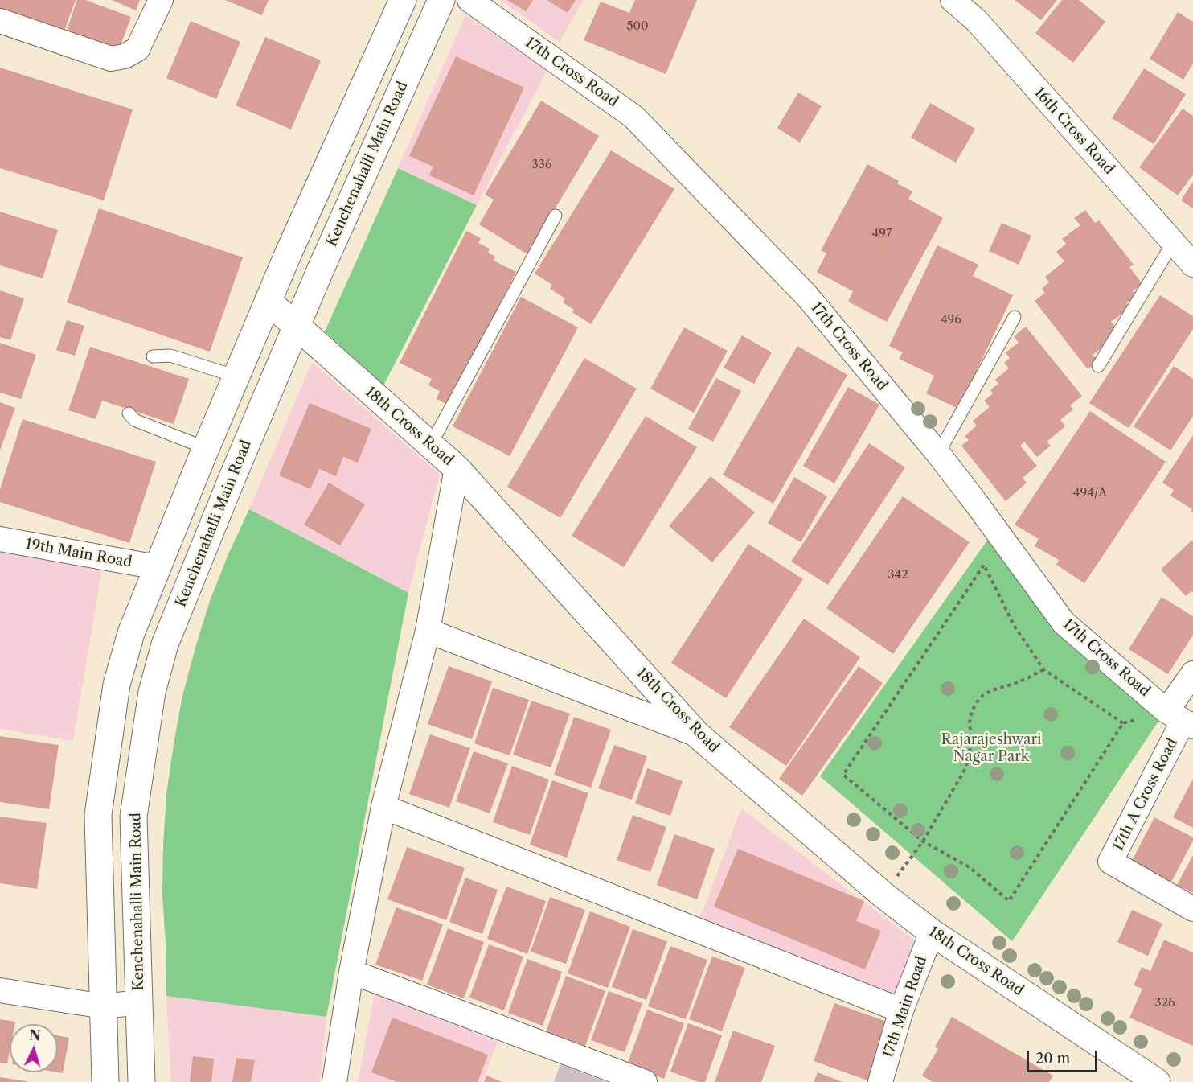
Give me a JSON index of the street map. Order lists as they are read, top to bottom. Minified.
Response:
{"streets":{"main road":["Kenchenahalli Main Road","18th Cross Road"],"street":["17th Cross Road","16th Cross Road","19th Main Road","17th A Cross Road","17th Main Road"]},"crossings":[["17th Cross Road","17th A Cross Road"],["Kenchenahalli Main Road","18th Cross Road"],["18th Cross Road","17th Main Road"]],"parks":["Rajarajeshwari Nagar Park"],"house_numbers":["500","336","497","496","494/A","342","326"],"scale_bar":"20 m","north":"top"}
